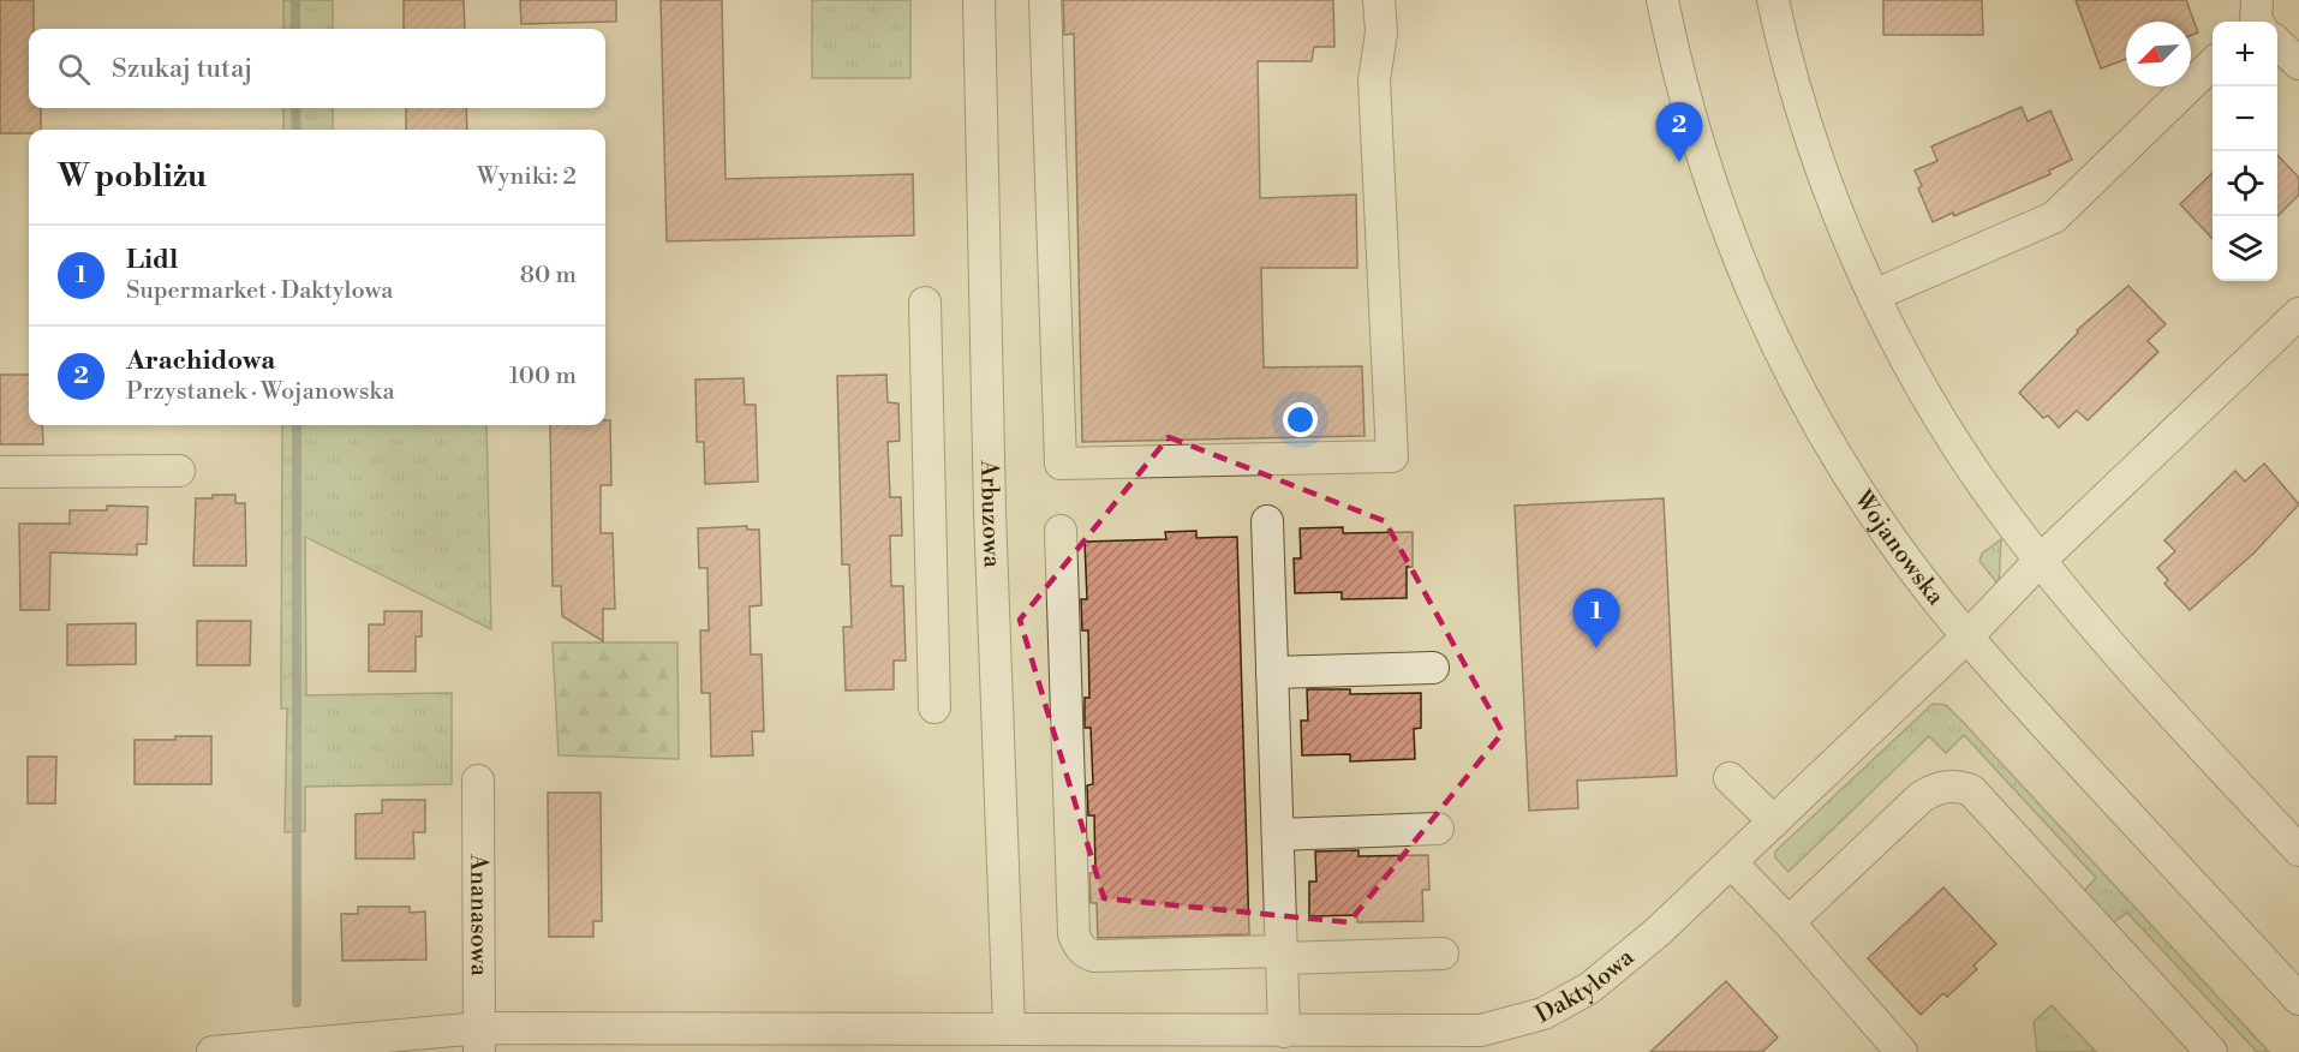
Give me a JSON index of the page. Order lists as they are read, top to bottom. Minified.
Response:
{"streets":{"street":["Arbuzowa","Wojanowska","Ananasowa","Daktylowa"]},"crossings":[["Arbuzowa","Daktylowa"],["Wojanowska","Daktylowa"],["Ananasowa","Daktylowa"]],"north":"bottom left","page":{"map_buttons":["+","−"],"search":"Szukaj tutaj","pins":["2","1"],"heading":["W pobliżu","Wyniki: 2"],"list":[{"mark":"1","name":"Lidl","note":"Supermarket · Daktylowa","value":"80 m"},{"mark":"2","name":"Arachidowa","note":"Przystanek · Wojanowska","value":"100 m"}]}}
